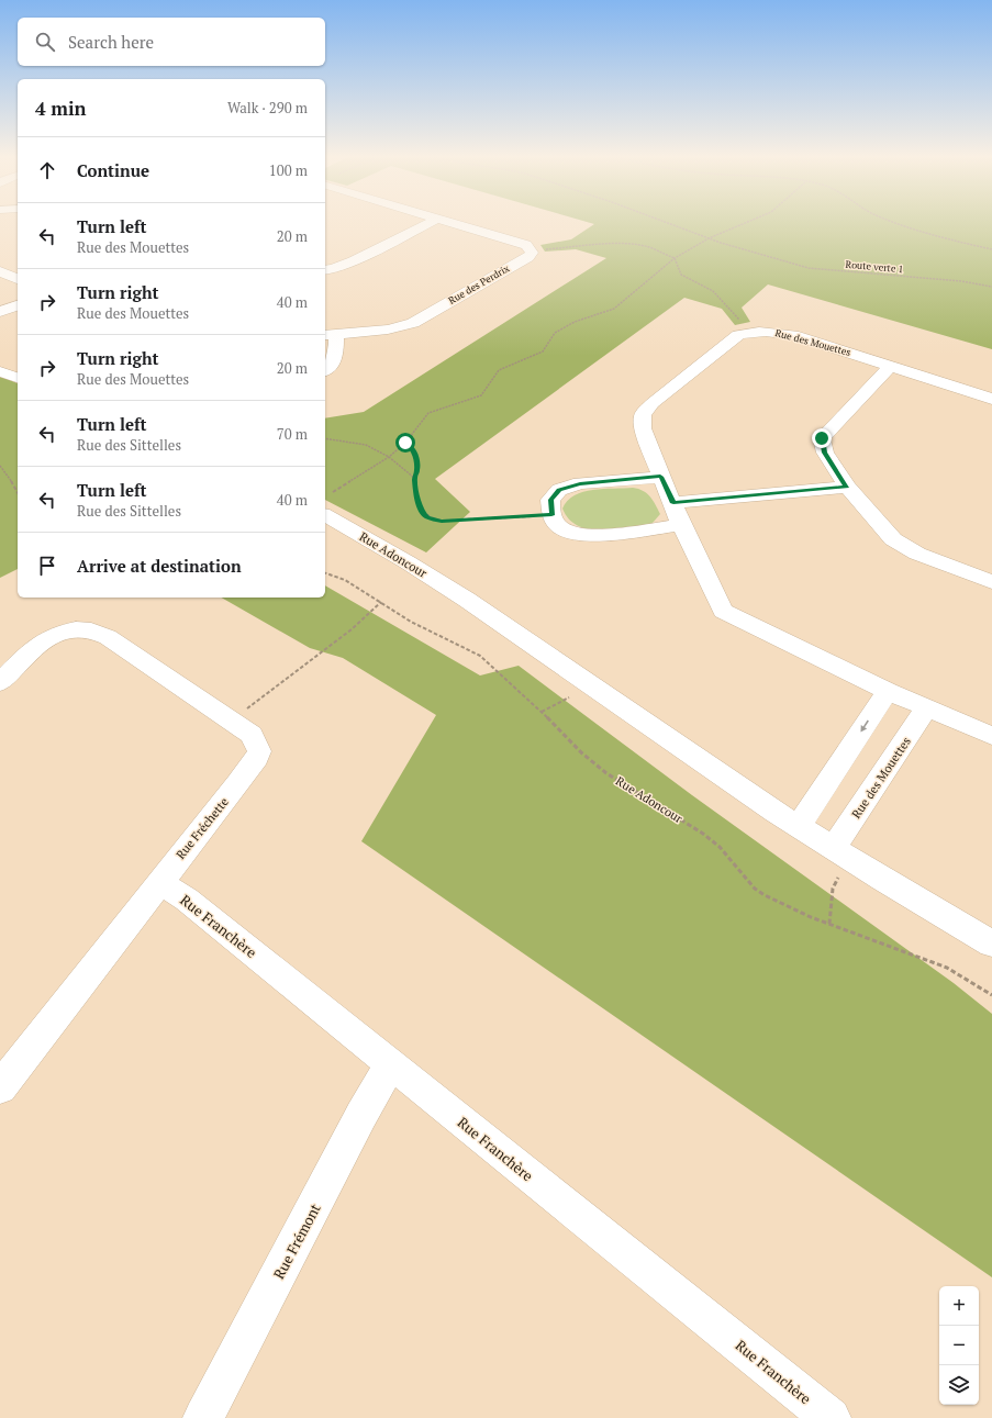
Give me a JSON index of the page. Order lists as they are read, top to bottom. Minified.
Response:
{"streets":{"street":["Rue des Perdrix","Rue des Mouettes","Rue Adoncour","Rue Fréchette","Rue Franchère","Rue Frémont"],"path":["Route verte 1"]},"crossings":[["Rue des Mouettes","Rue Adoncour"],["Rue Fréchette","Rue Franchère"],["Rue Franchère","Rue Frémont"]],"page":{"search":"Search here","heading":["4 min","Walk · 290 m"],"list":[["Continue","100 m"],["Turn left","Rue des Mouettes","20 m"],["Turn right","Rue des Mouettes","40 m"],["Turn right","Rue des Mouettes","20 m"],["Turn left","Rue des Sittelles","70 m"],["Turn left","Rue des Sittelles","40 m"],"Arrive at destination"],"map_buttons":["+","−"]}}
